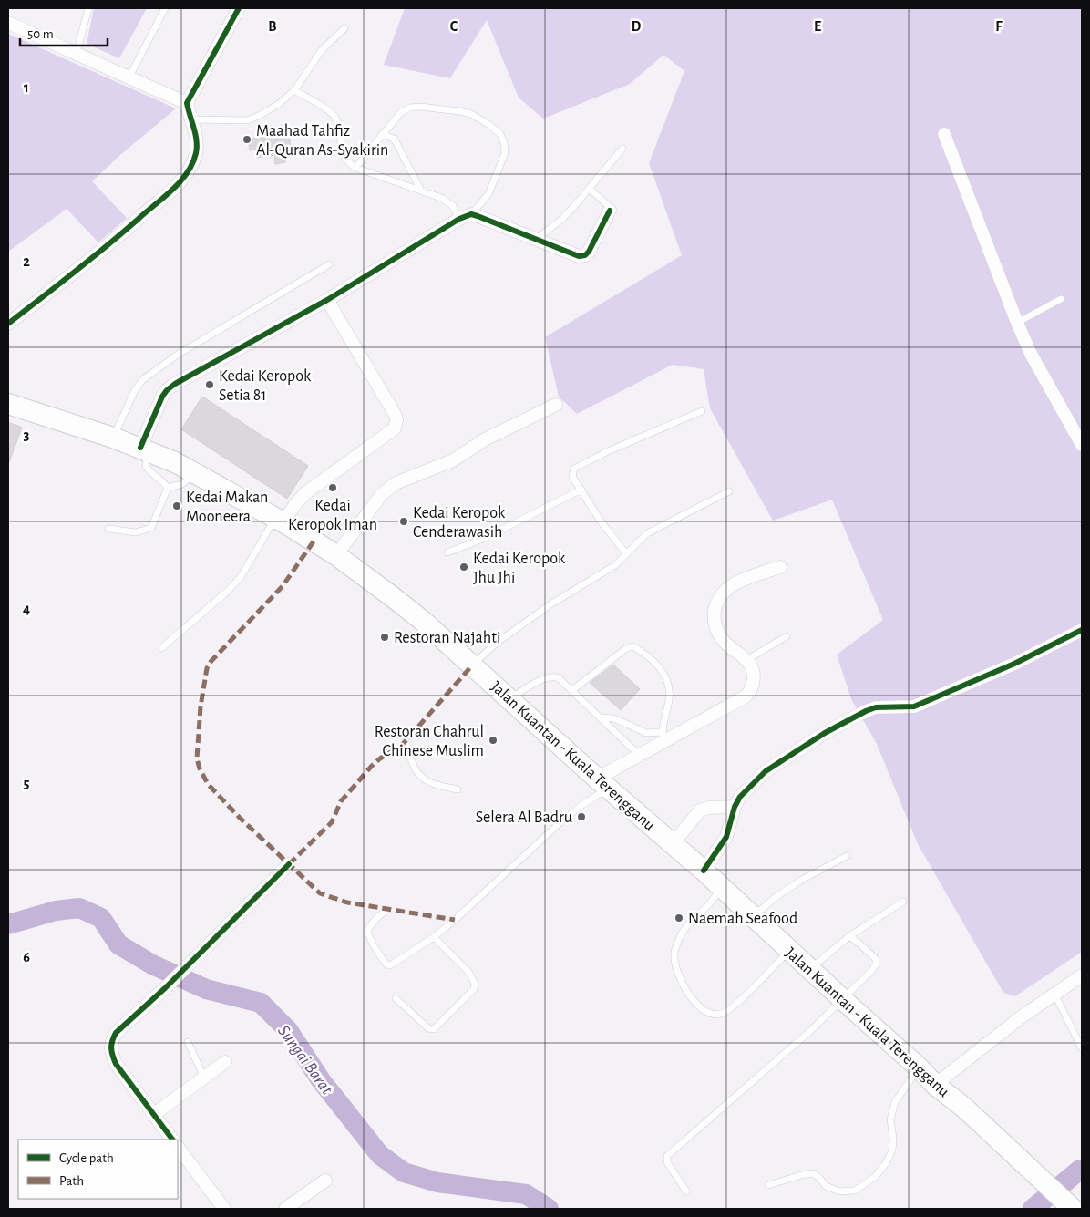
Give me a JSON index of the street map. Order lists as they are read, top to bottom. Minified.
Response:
{"streets":{"highway":["Jalan Kuantan - Kuala Terengganu"]},"water":["Sungai Barat"],"places":["Maahad Tahfiz Al-Quran As-Syakirin","Kedai Keropok Setia 81","Kedai Keropok Iman","Kedai Makan Mooneera","Kedai Keropok Cenderawasih","Kedai Keropok Jhu Jhi","Restoran Najahti","Restoran Chahrul Chinese Muslim","Selera Al Badru","Naemah Seafood"],"legend":["Cycle path","Path"],"scale_bar":"50 m","grid":{"columns":["B","C","D","E","F"],"rows":["1","2","3","4","5","6"]}}
